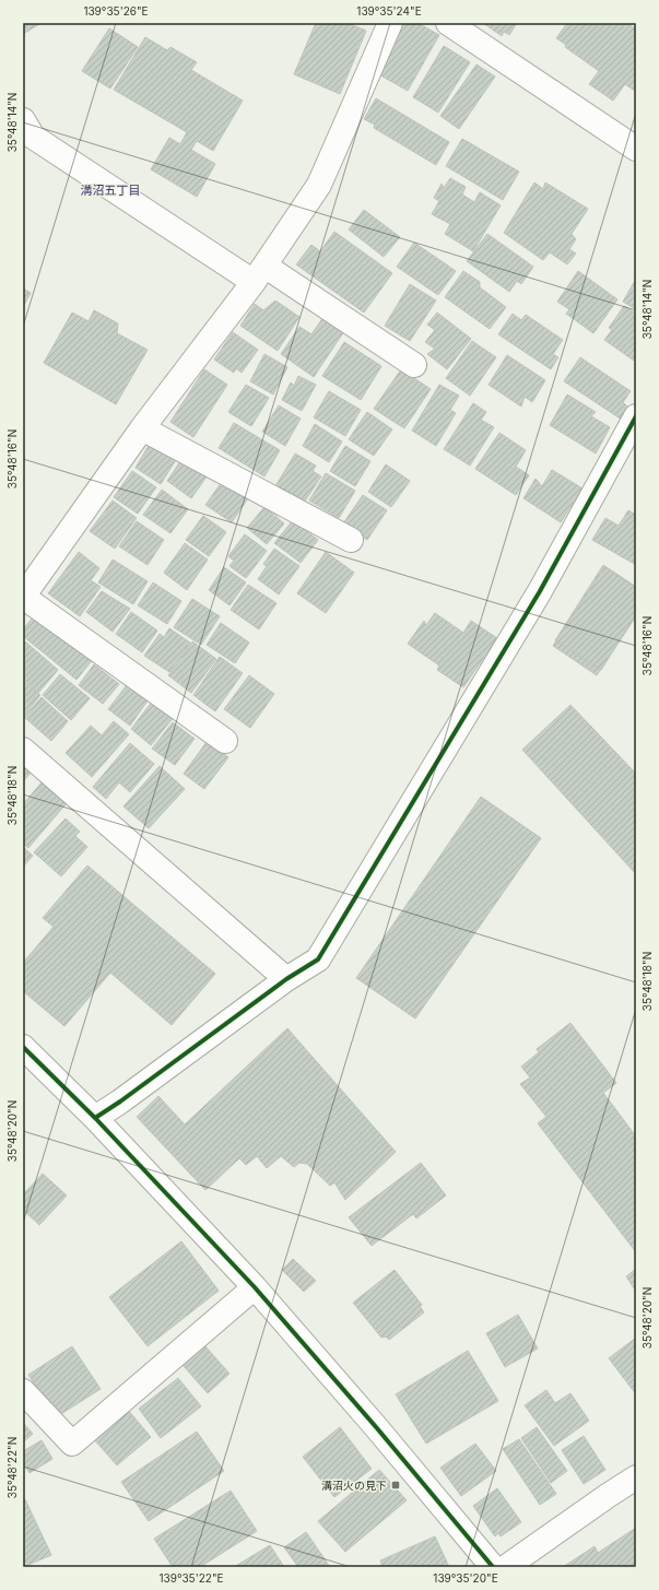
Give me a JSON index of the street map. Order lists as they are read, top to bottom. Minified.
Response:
{"districts":["溝沼五丁目"],"places":{"transit":["溝沼火の見下"]},"coordinates":["139°35'26\"E","139°35'24\"E","35°48'14\"N","35°48'16\"N","35°48'18\"N","35°48'20\"N","35°48'22\"N","139°35'22\"E","139°35'20\"E"]}
